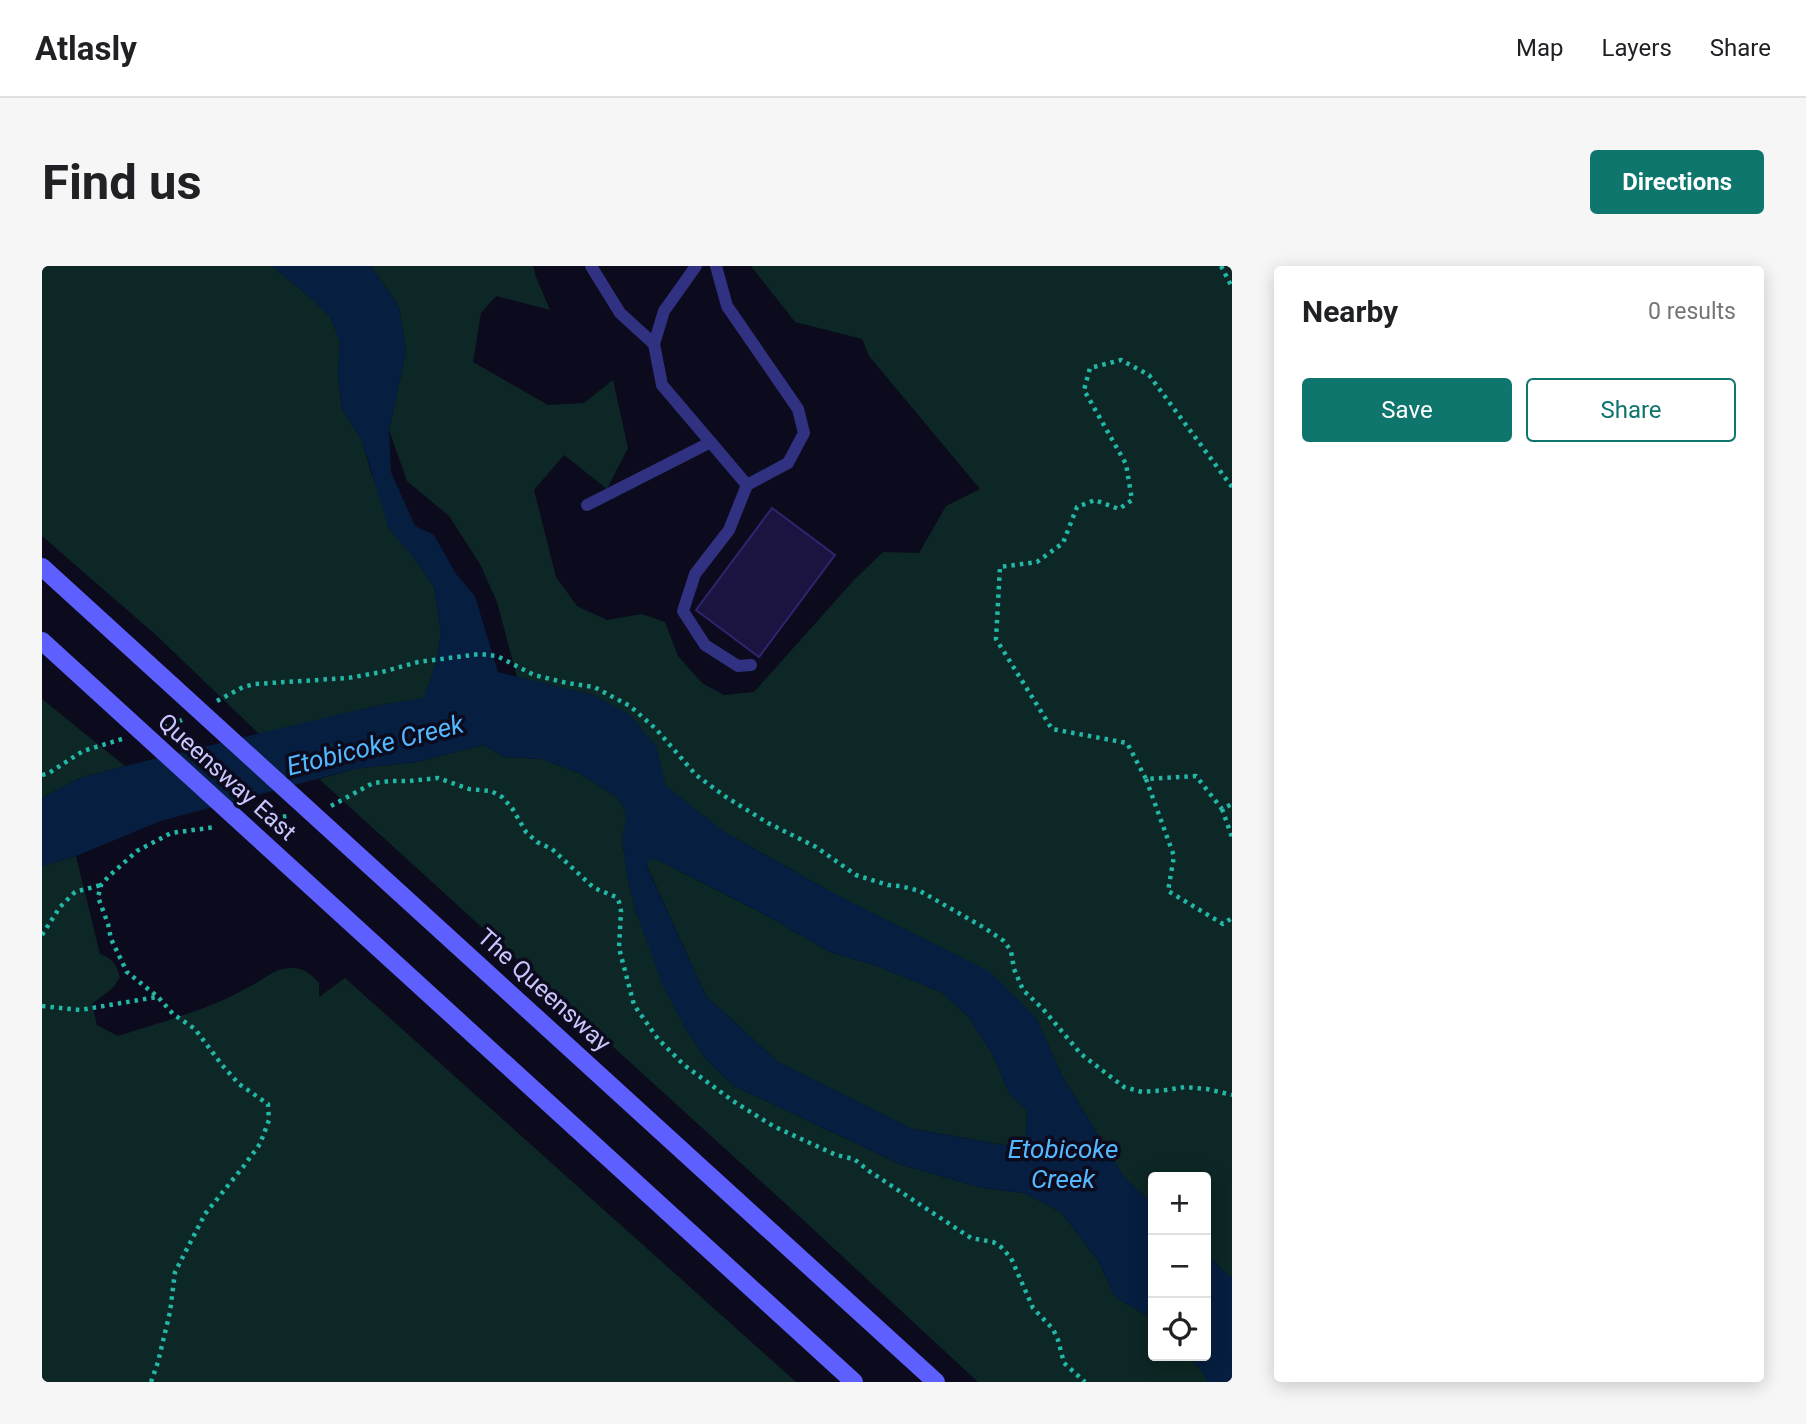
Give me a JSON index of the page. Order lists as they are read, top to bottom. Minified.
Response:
{"streets":{"main road":["Queensway East","The Queensway"]},"water":["Etobicoke Creek"],"page":{"header":"Atlasly","nav":["Map","Layers","Share"],"buttons":["Directions",["Save","Share"]],"title":"Find us","heading":["Nearby","0 results"],"map_buttons":["+","−"]}}
